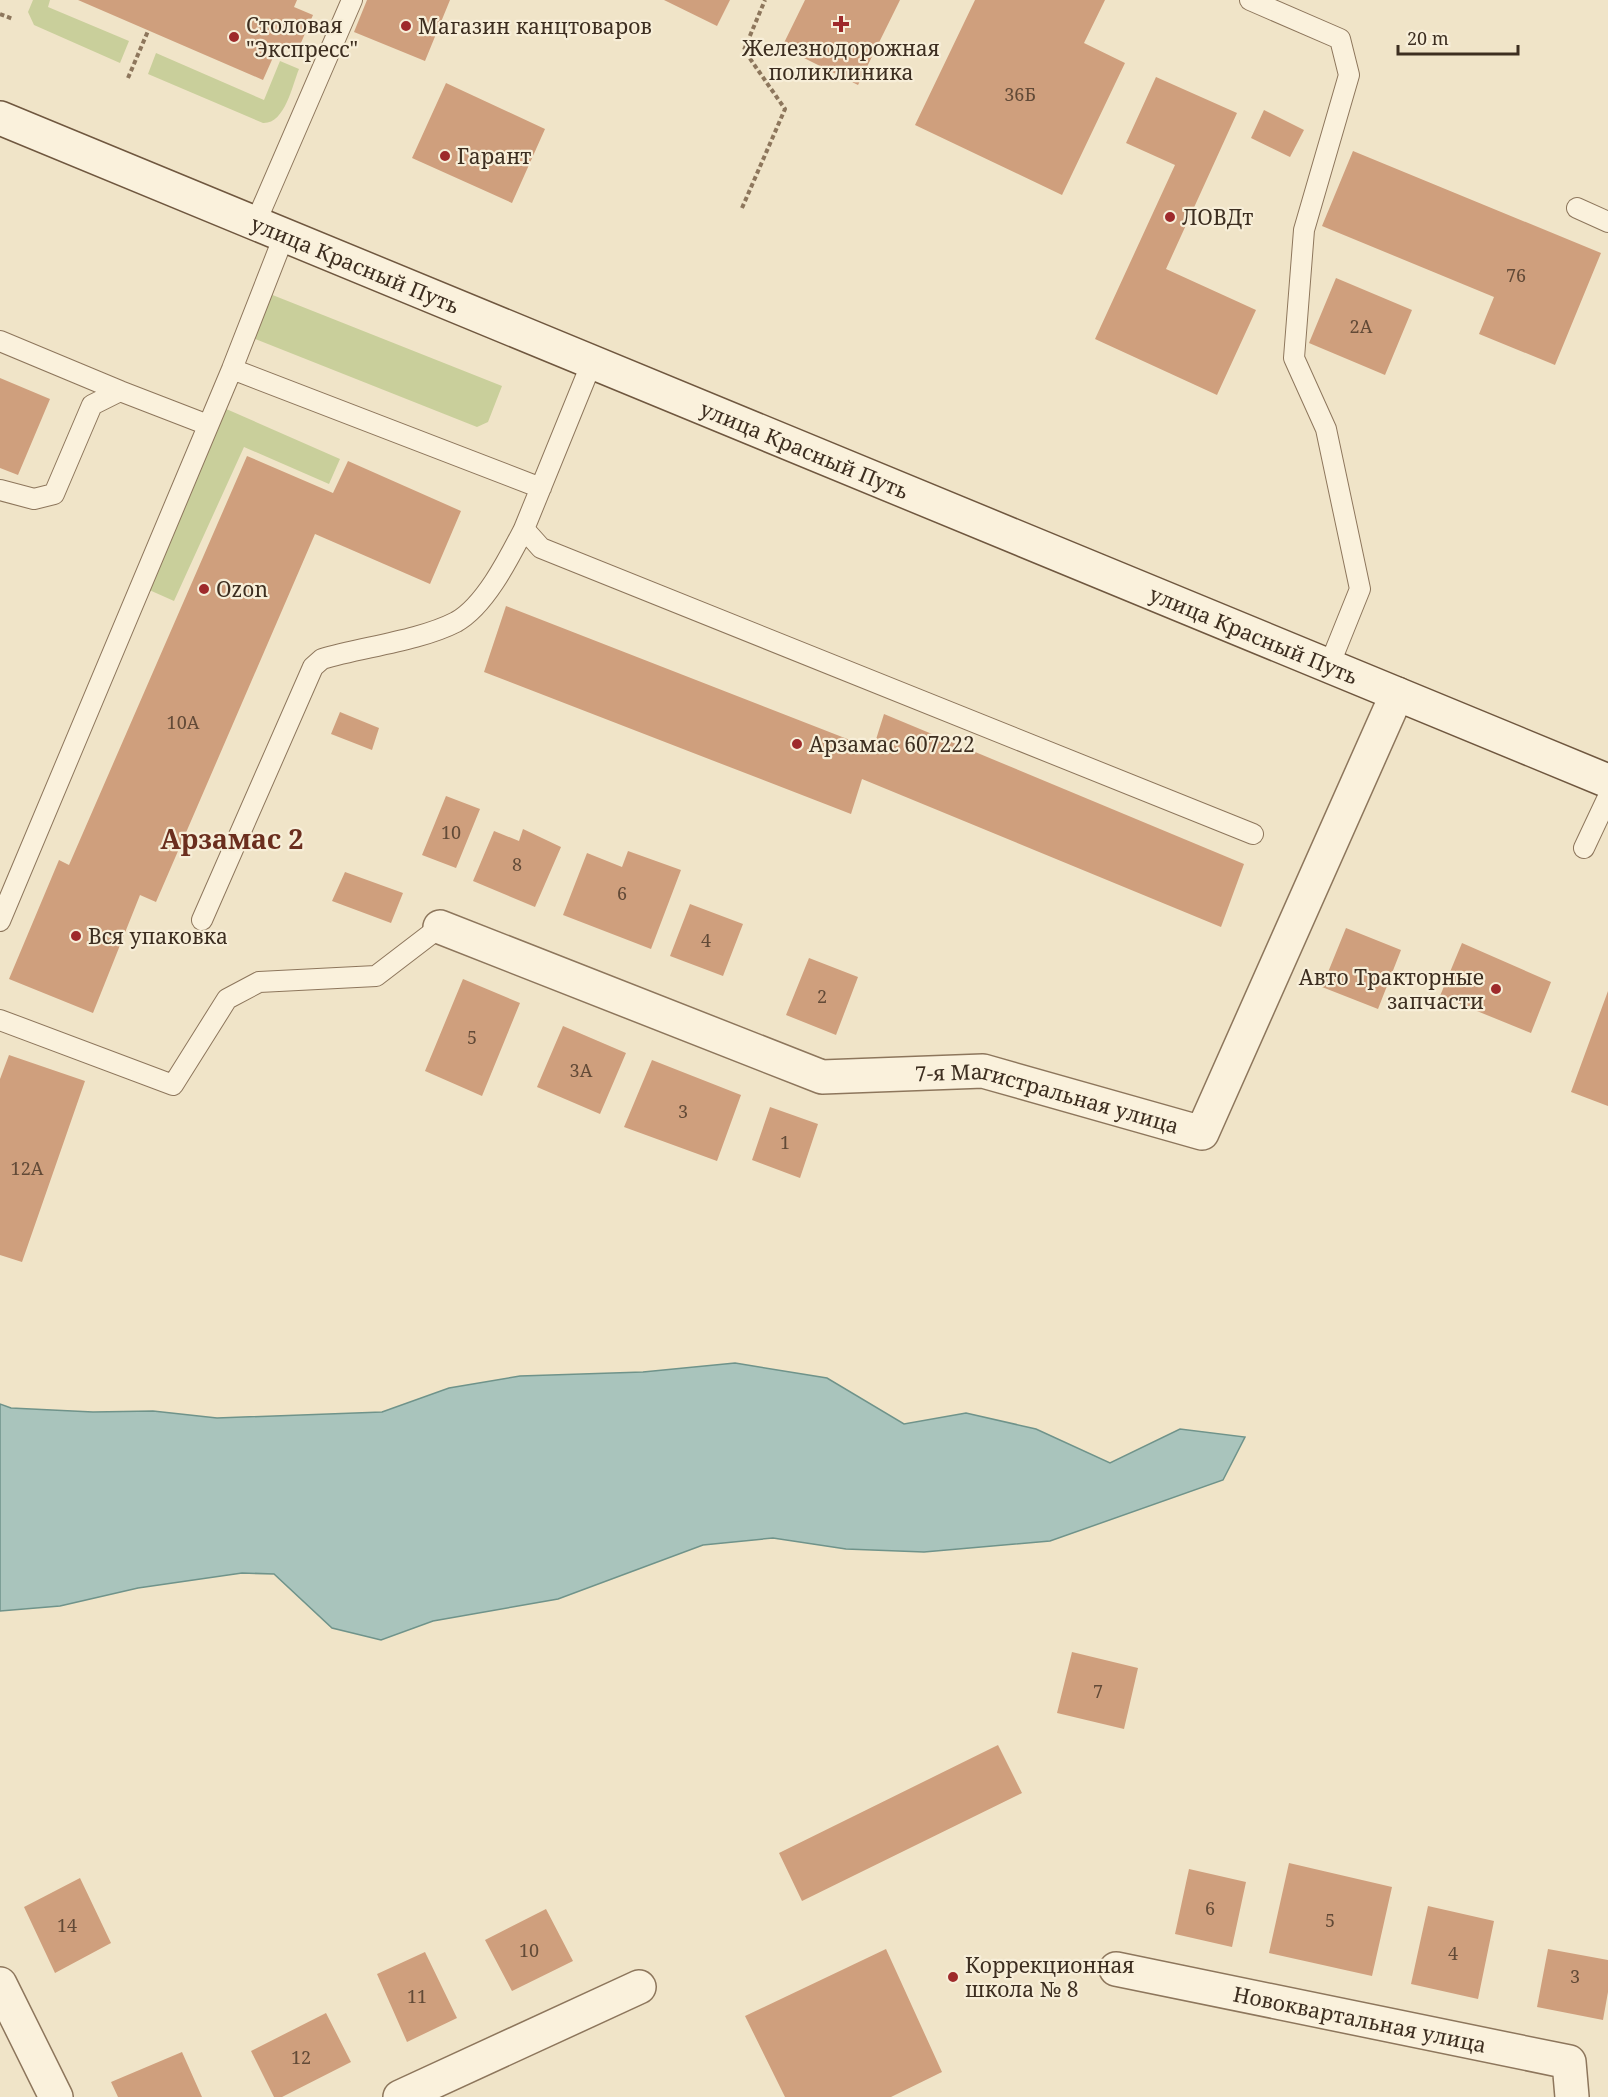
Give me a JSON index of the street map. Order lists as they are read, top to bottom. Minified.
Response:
{"streets":{"street":["улица Красный Путь","7-я Магистральная улица","Новоквартальная улица"]},"crossings":[["улица Красный Путь","7-я Магистральная улица"]],"districts":["Арзамас 2"],"places":{"health":["Железнодорожная поликлиника"],"other":["Магазин канцтоваров","Столовая \"Экспресс\"","Гарант","ЛОВДт","Ozon","Арзамас 607222","Вся упаковка","Авто Тракторные запчасти","Коррекционная школа № 8"]},"house_numbers":["36Б","76","2А","10А","10","8","6","4","2","5","3А","3","1","12А","7","6","5","14","10","4","3","11","12"],"scale_bar":"20 m"}
